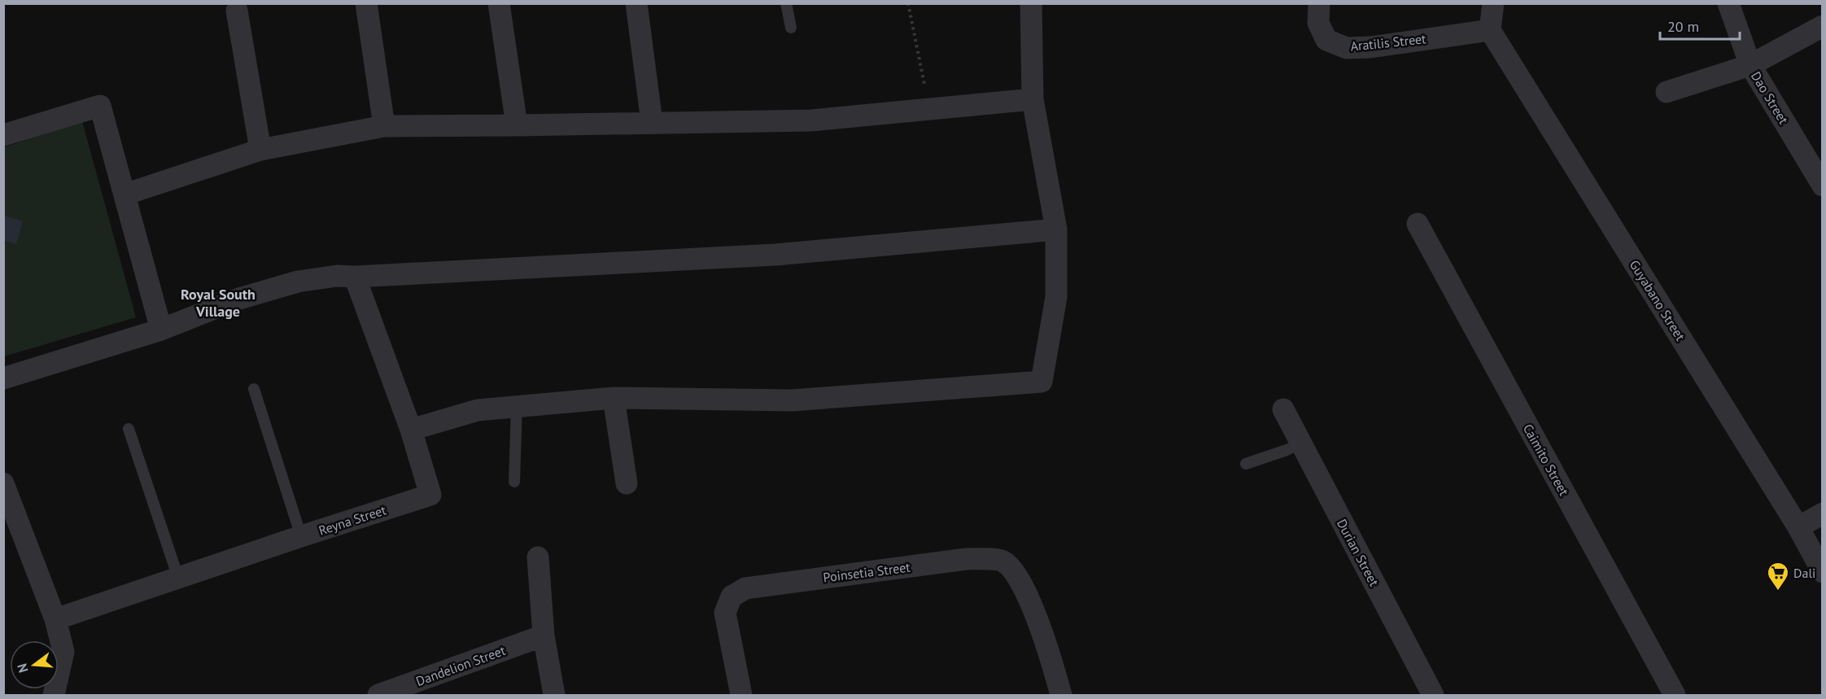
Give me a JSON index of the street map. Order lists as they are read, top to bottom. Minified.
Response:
{"streets":{"street":["Aratilis Street","Dao Street","Guyabano Street","Caimito Street","Reyna Street","Durian Street","Poinsetia Street","Dandelion Street"]},"crossings":[["Aratilis Street","Guyabano Street"]],"districts":["Royal South Village"],"places":{"supermarket":["Dali"]},"scale_bar":"20 m","north":"left"}
